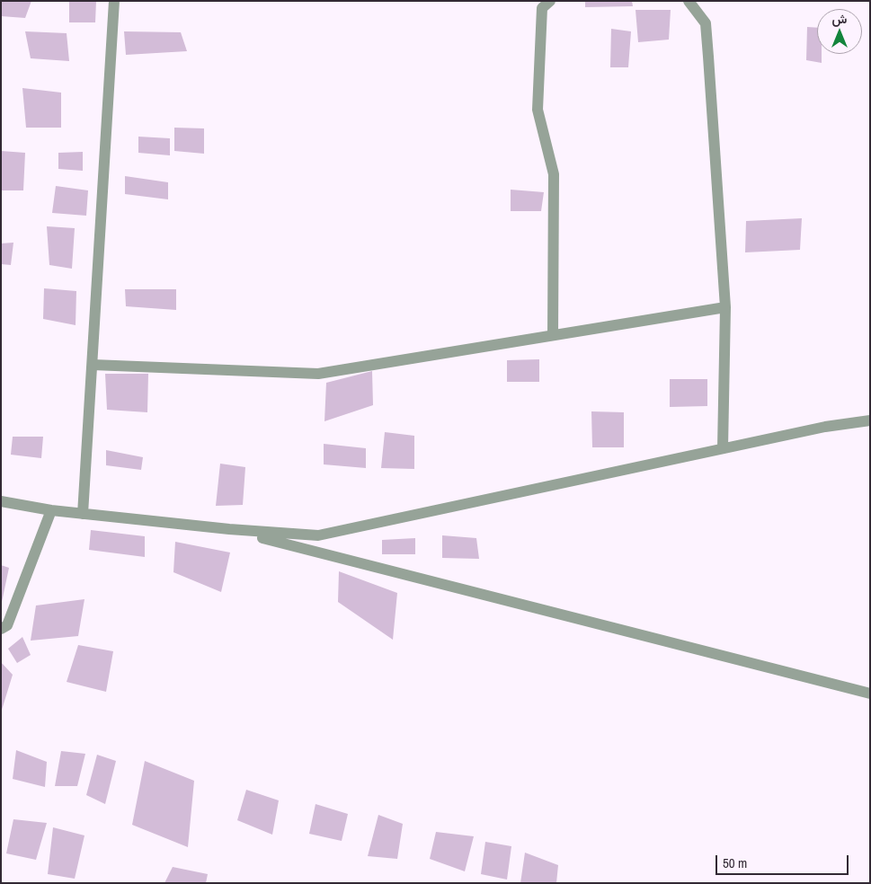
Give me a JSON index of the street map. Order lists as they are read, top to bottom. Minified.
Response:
{"scale_bar":"50 m","north":"top"}
